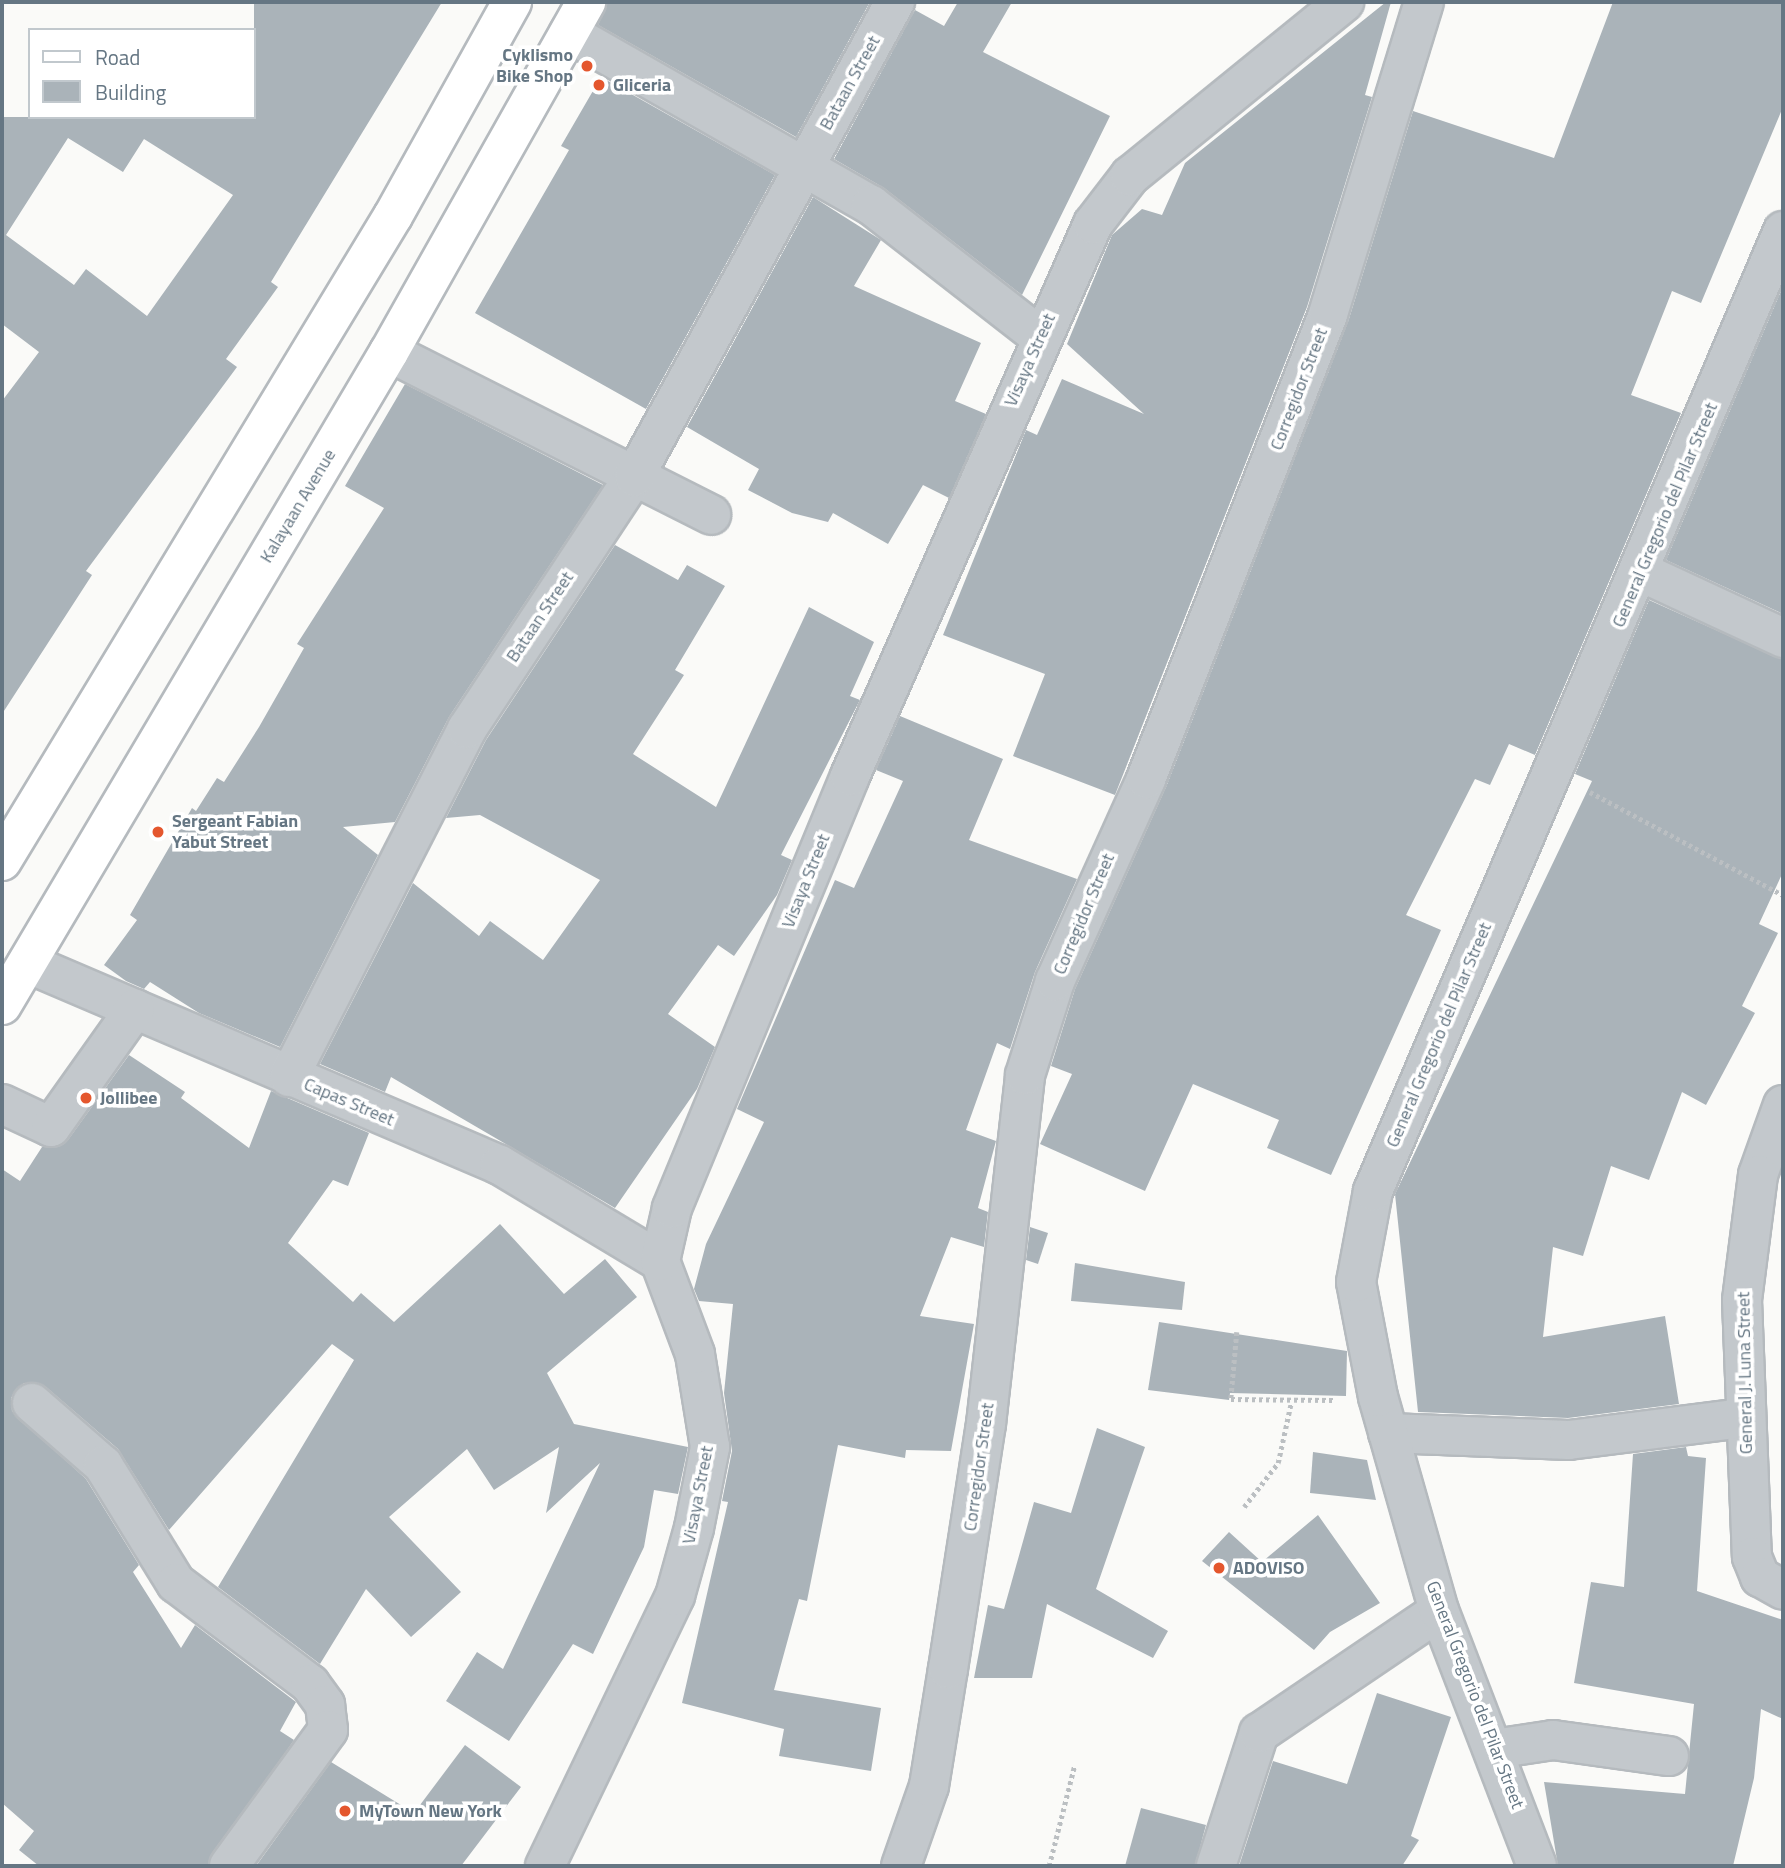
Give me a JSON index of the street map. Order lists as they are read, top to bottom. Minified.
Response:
{"streets":{"main road":["Kalayaan Avenue"],"street":["Bataan Street","Visaya Street","Corregidor Street","General Gregorio del Pilar Street","Capas Street","General J. Luna Street"]},"crossings":[["Bataan Street","Capas Street"],["Visaya Street","Capas Street"],["Kalayaan Avenue","Capas Street"]],"places":["Cyklismo Bike Shop","Gliceria","Sergeant Fabian Yabut Street","Jollibee","ADOVISO","MyTown New York"],"legend":["Road","Building"]}
